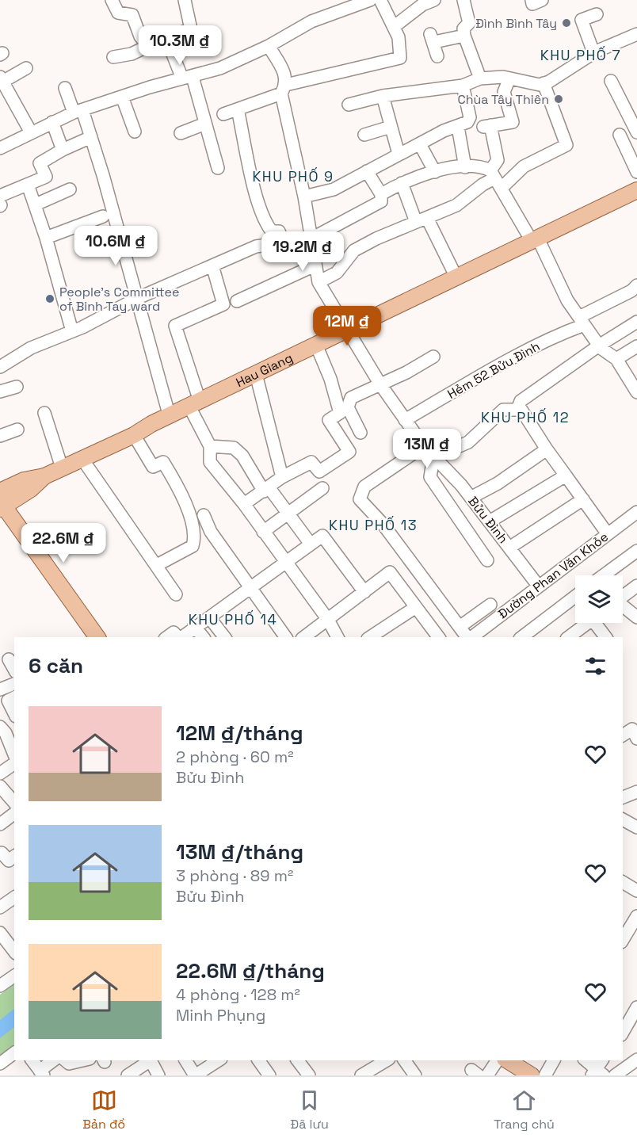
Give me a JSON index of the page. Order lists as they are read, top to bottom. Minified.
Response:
{"streets":{"main road":["Hau Giang"],"street":["Hẻm 52 Bửu Đình","Bửu Đình","Đường Phan Văn Khỏe"]},"crossings":[["Hau Giang","Bửu Đình"],["Hẻm 52 Bửu Đình","Bửu Đình"],["Bửu Đình","Đường Phan Văn Khỏe"]],"districts":["KHU PHỐ 7","KHU PHỐ 9","KHU PHỐ 12","KHU PHỐ 13","KHU PHỐ 14"],"places":["Đình Bình Tây","Chùa Tây Thiên","People's Committee of Binh Tay ward"],"page":{"price":["10.3M ₫","10.6M ₫","19.2M ₫","12M ₫","13M ₫","22.6M ₫"],"heading":"6 căn","list":[{"name":"12M ₫/tháng","note":"2 phòng · 60 m² · Bửu Đình"},{"name":"13M ₫/tháng","note":"3 phòng · 89 m² · Bửu Đình"},{"name":"22.6M ₫/tháng","note":"4 phòng · 128 m² · Minh Phụng"}],"tabs":["Bản đồ","Đã lưu","Trang chủ"]}}
